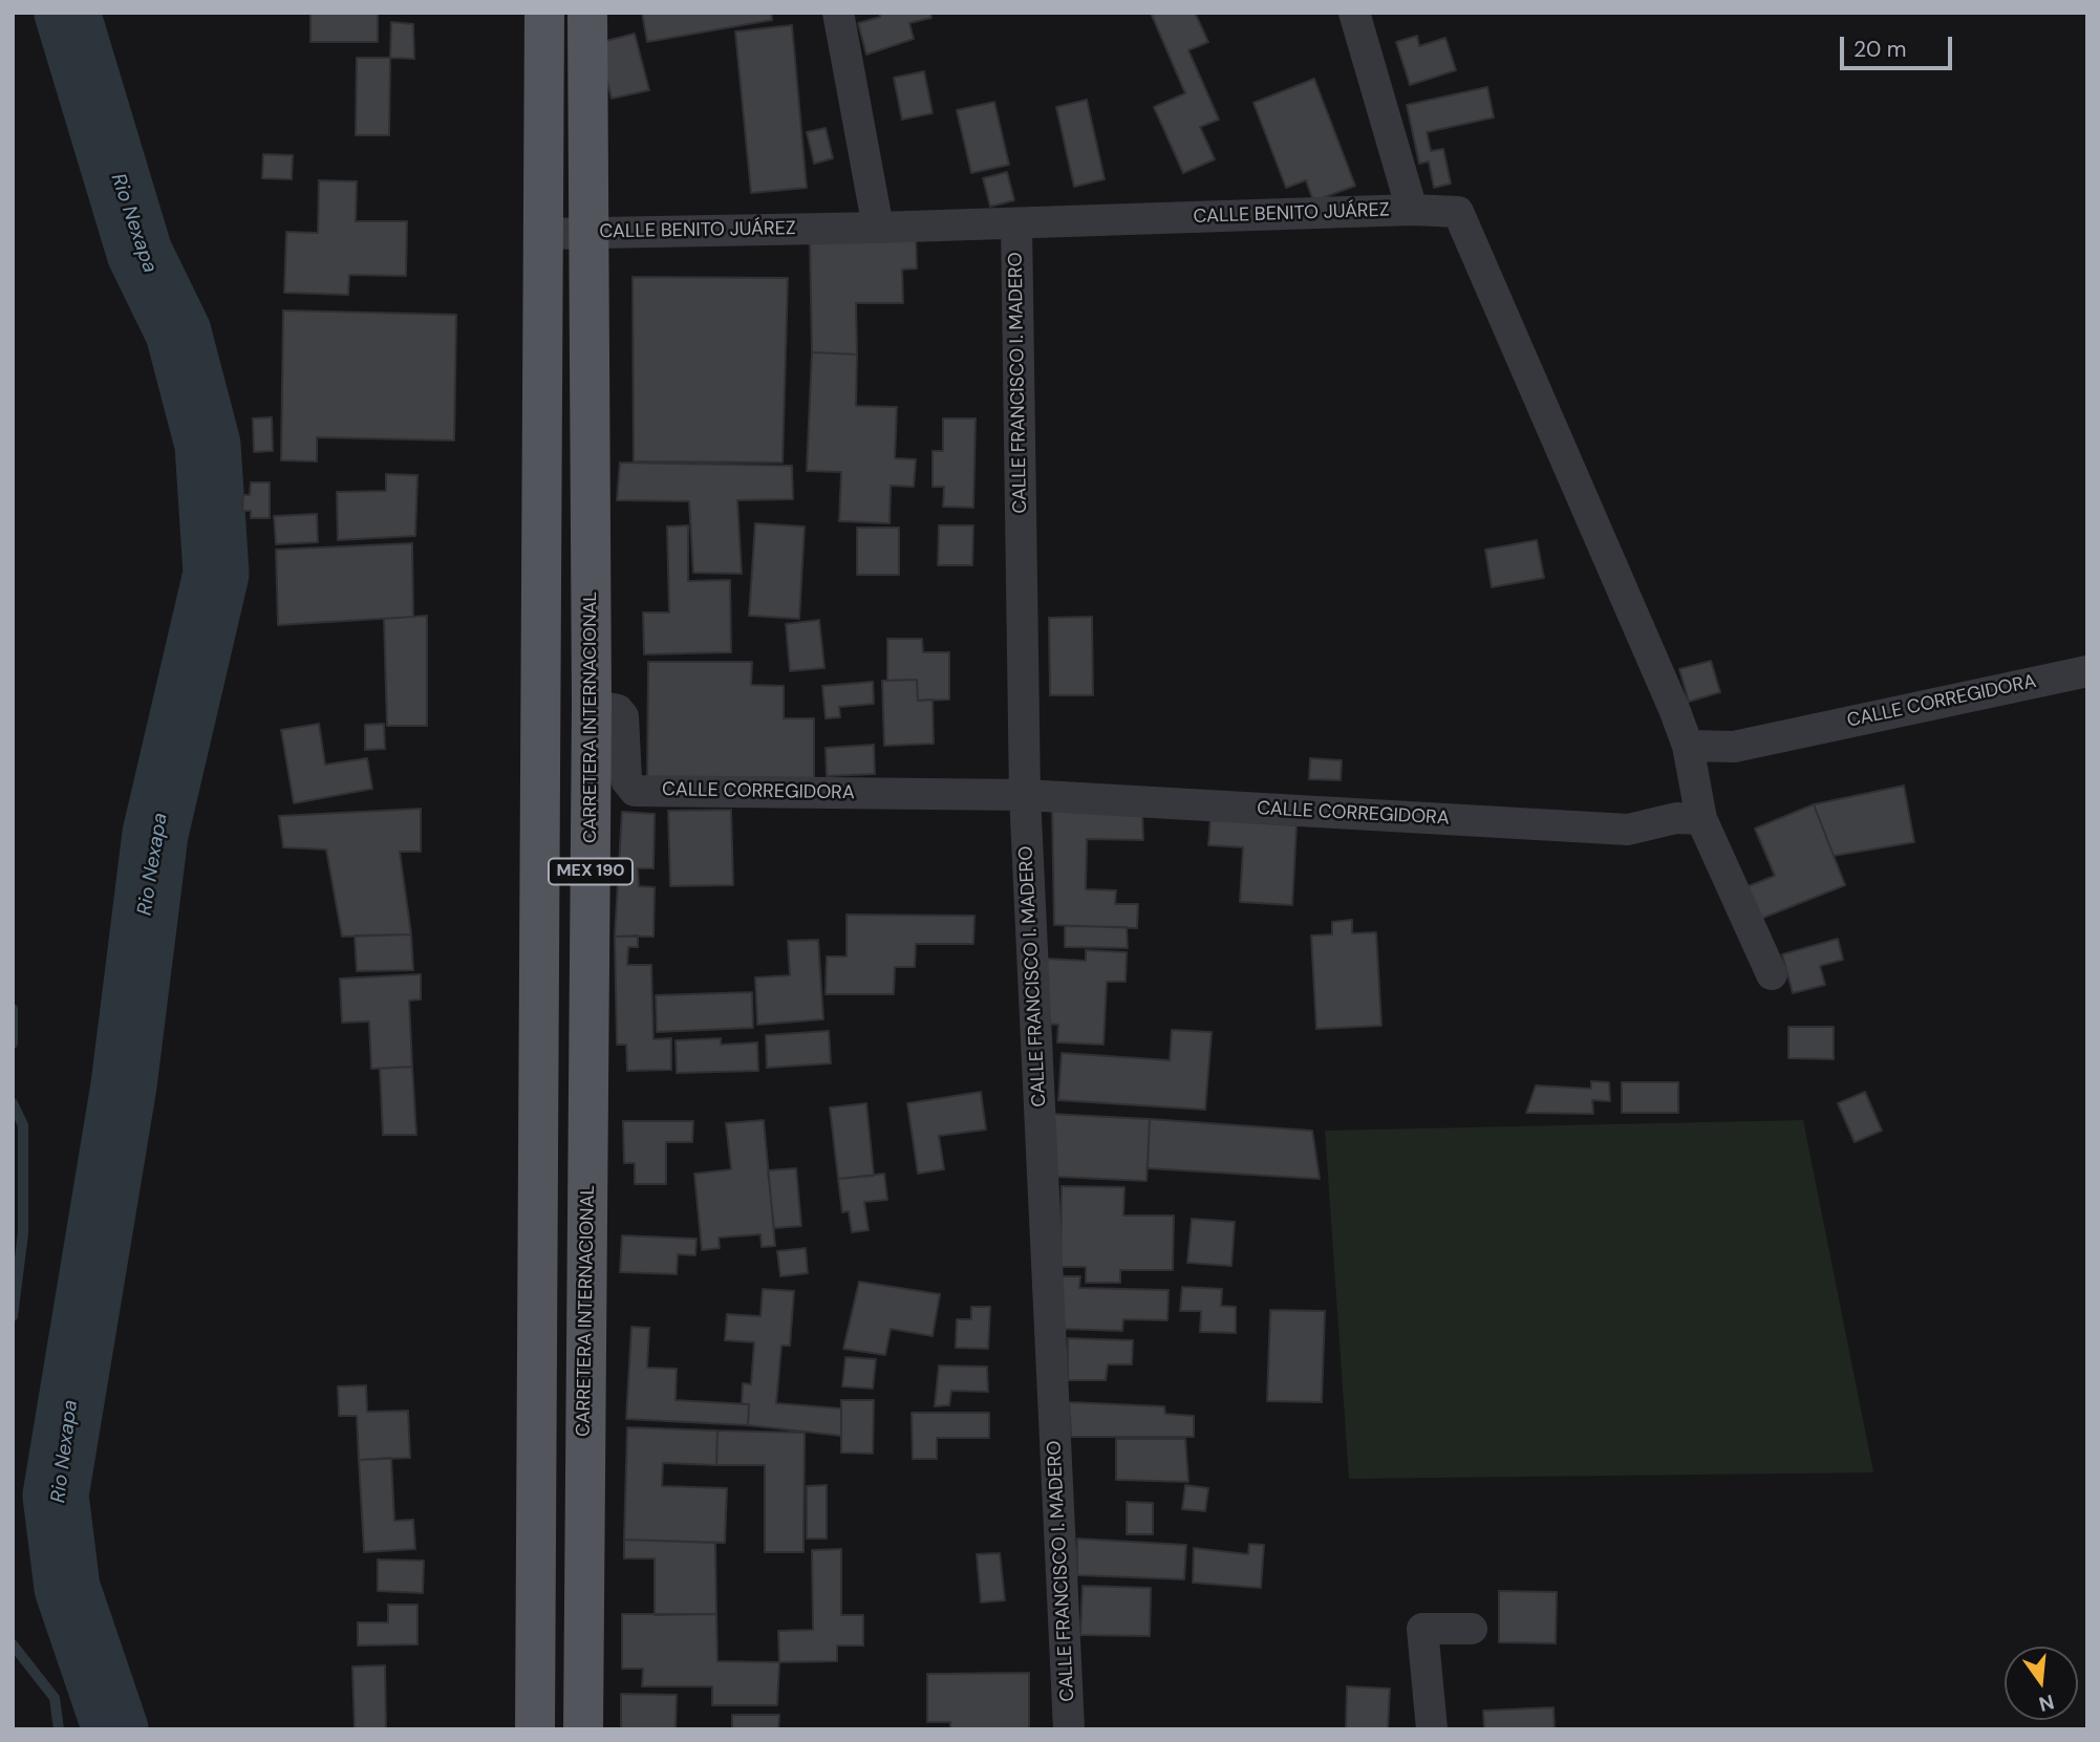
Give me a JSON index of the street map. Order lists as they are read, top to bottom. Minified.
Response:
{"streets":{"main road":["CARRETERA INTERNACIONAL","MEX 190"],"street":["CALLE BENITO JUÁREZ","CALLE FRANCISCO I. MADERO","CALLE CORREGIDORA"]},"crossings":[["CALLE BENITO JUÁREZ","CALLE FRANCISCO I. MADERO"],["CALLE BENITO JUÁREZ","CALLE CORREGIDORA"],["CALLE BENITO JUÁREZ","CARRETERA INTERNACIONAL"],["CALLE BENITO JUÁREZ","MEX 190"],["CALLE FRANCISCO I. MADERO","CALLE CORREGIDORA"],["CALLE CORREGIDORA","CARRETERA INTERNACIONAL"]],"water":["Rio Nexapa"],"scale_bar":"20 m","north":"bottom"}
